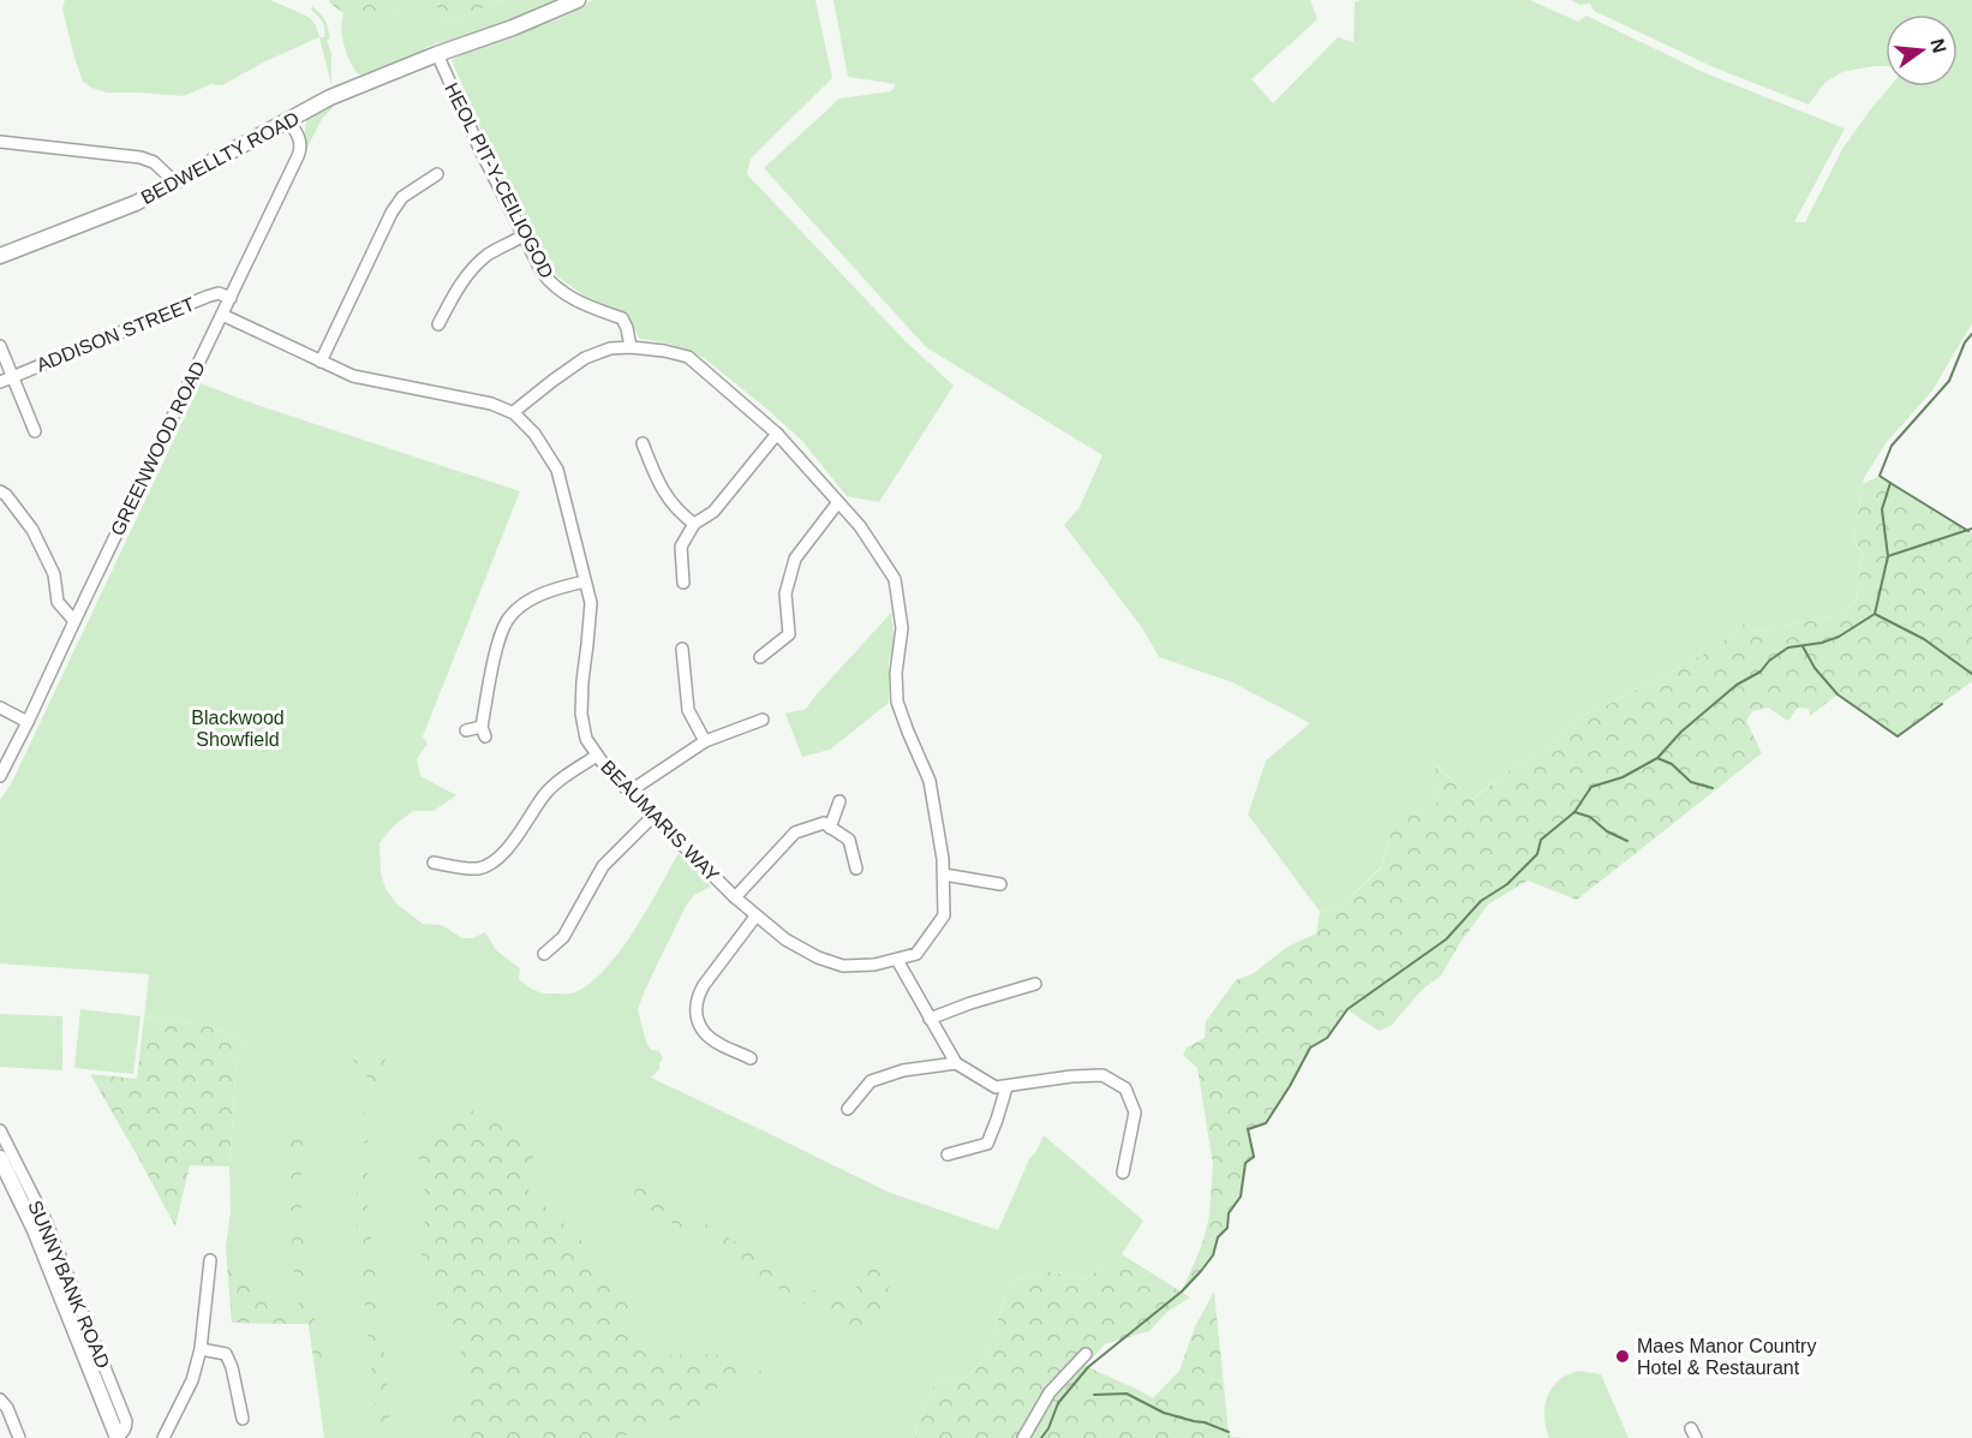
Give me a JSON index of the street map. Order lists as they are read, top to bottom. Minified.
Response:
{"streets":{"street":["BEDWELLTY ROAD","HEOL PIT-Y-CEILIOGOD","ADDISON STREET","GREENWOOD ROAD","BEAUMARIS WAY","SUNNYBANK ROAD"]},"crossings":[["BEDWELLTY ROAD","HEOL PIT-Y-CEILIOGOD"],["BEDWELLTY ROAD","GREENWOOD ROAD"],["ADDISON STREET","GREENWOOD ROAD"],["GREENWOOD ROAD","BEAUMARIS WAY"]],"parks":["Blackwood Showfield"],"places":["Maes Manor Country Hotel & Restaurant"],"north":"right"}
